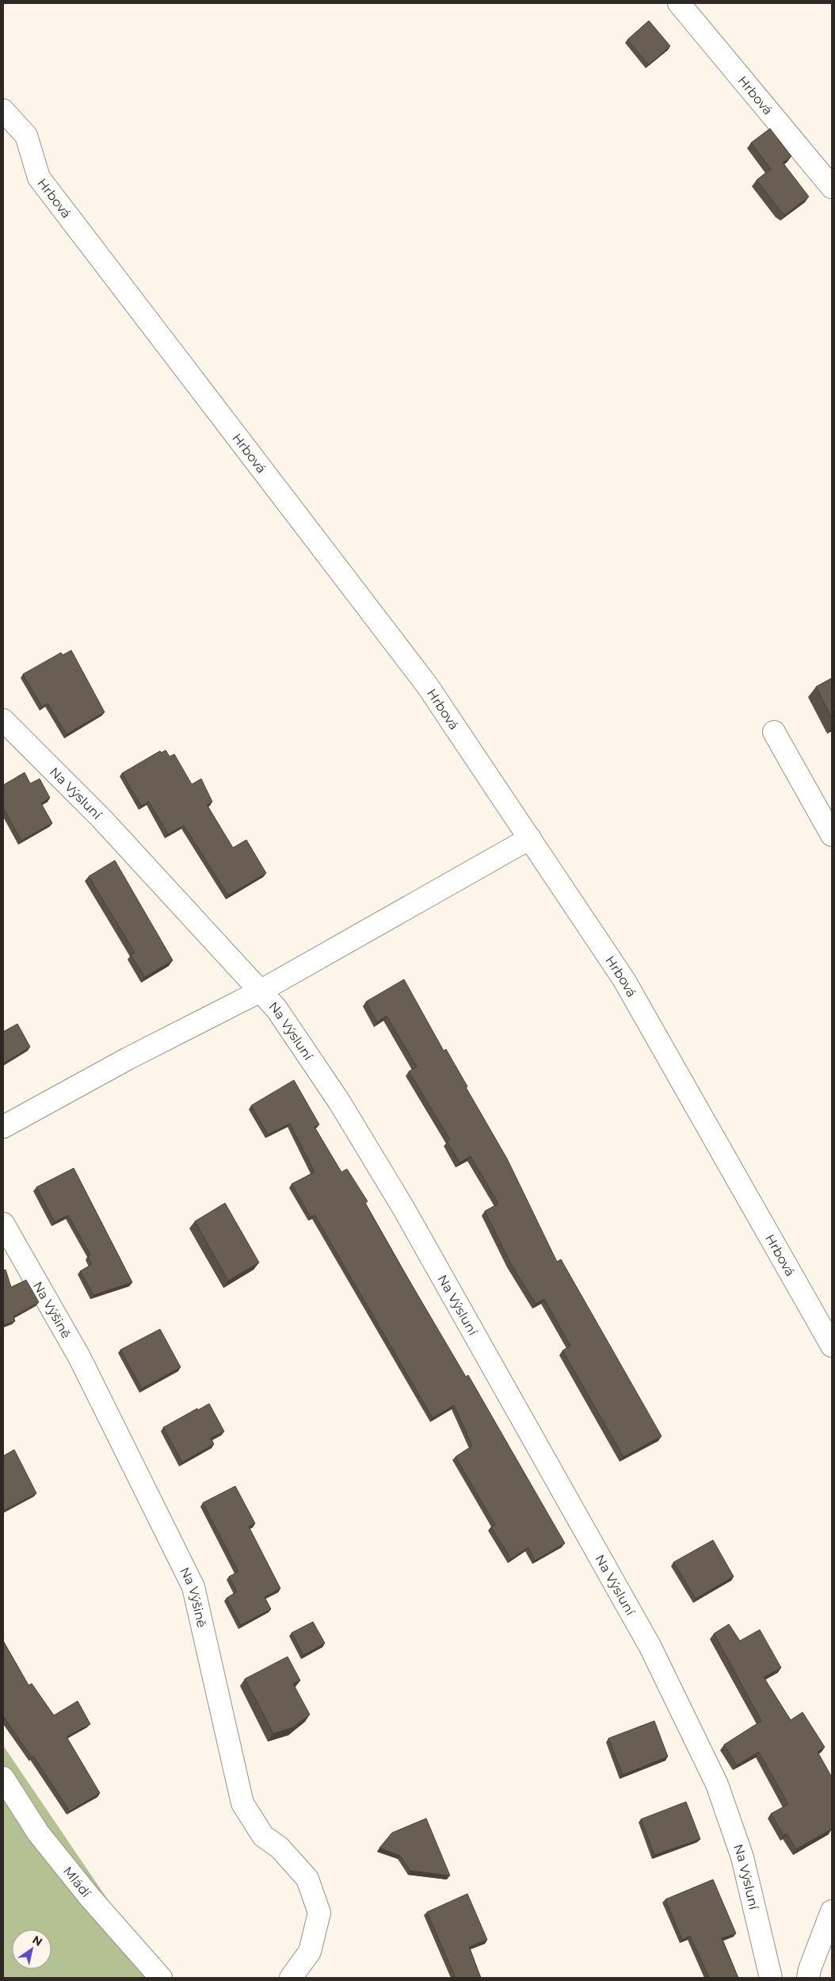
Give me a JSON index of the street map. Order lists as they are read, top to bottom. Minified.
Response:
{"streets":{"street":["Hrbová","Na Výsluní","Na Výšině","Mládí"]},"north":"top right"}
